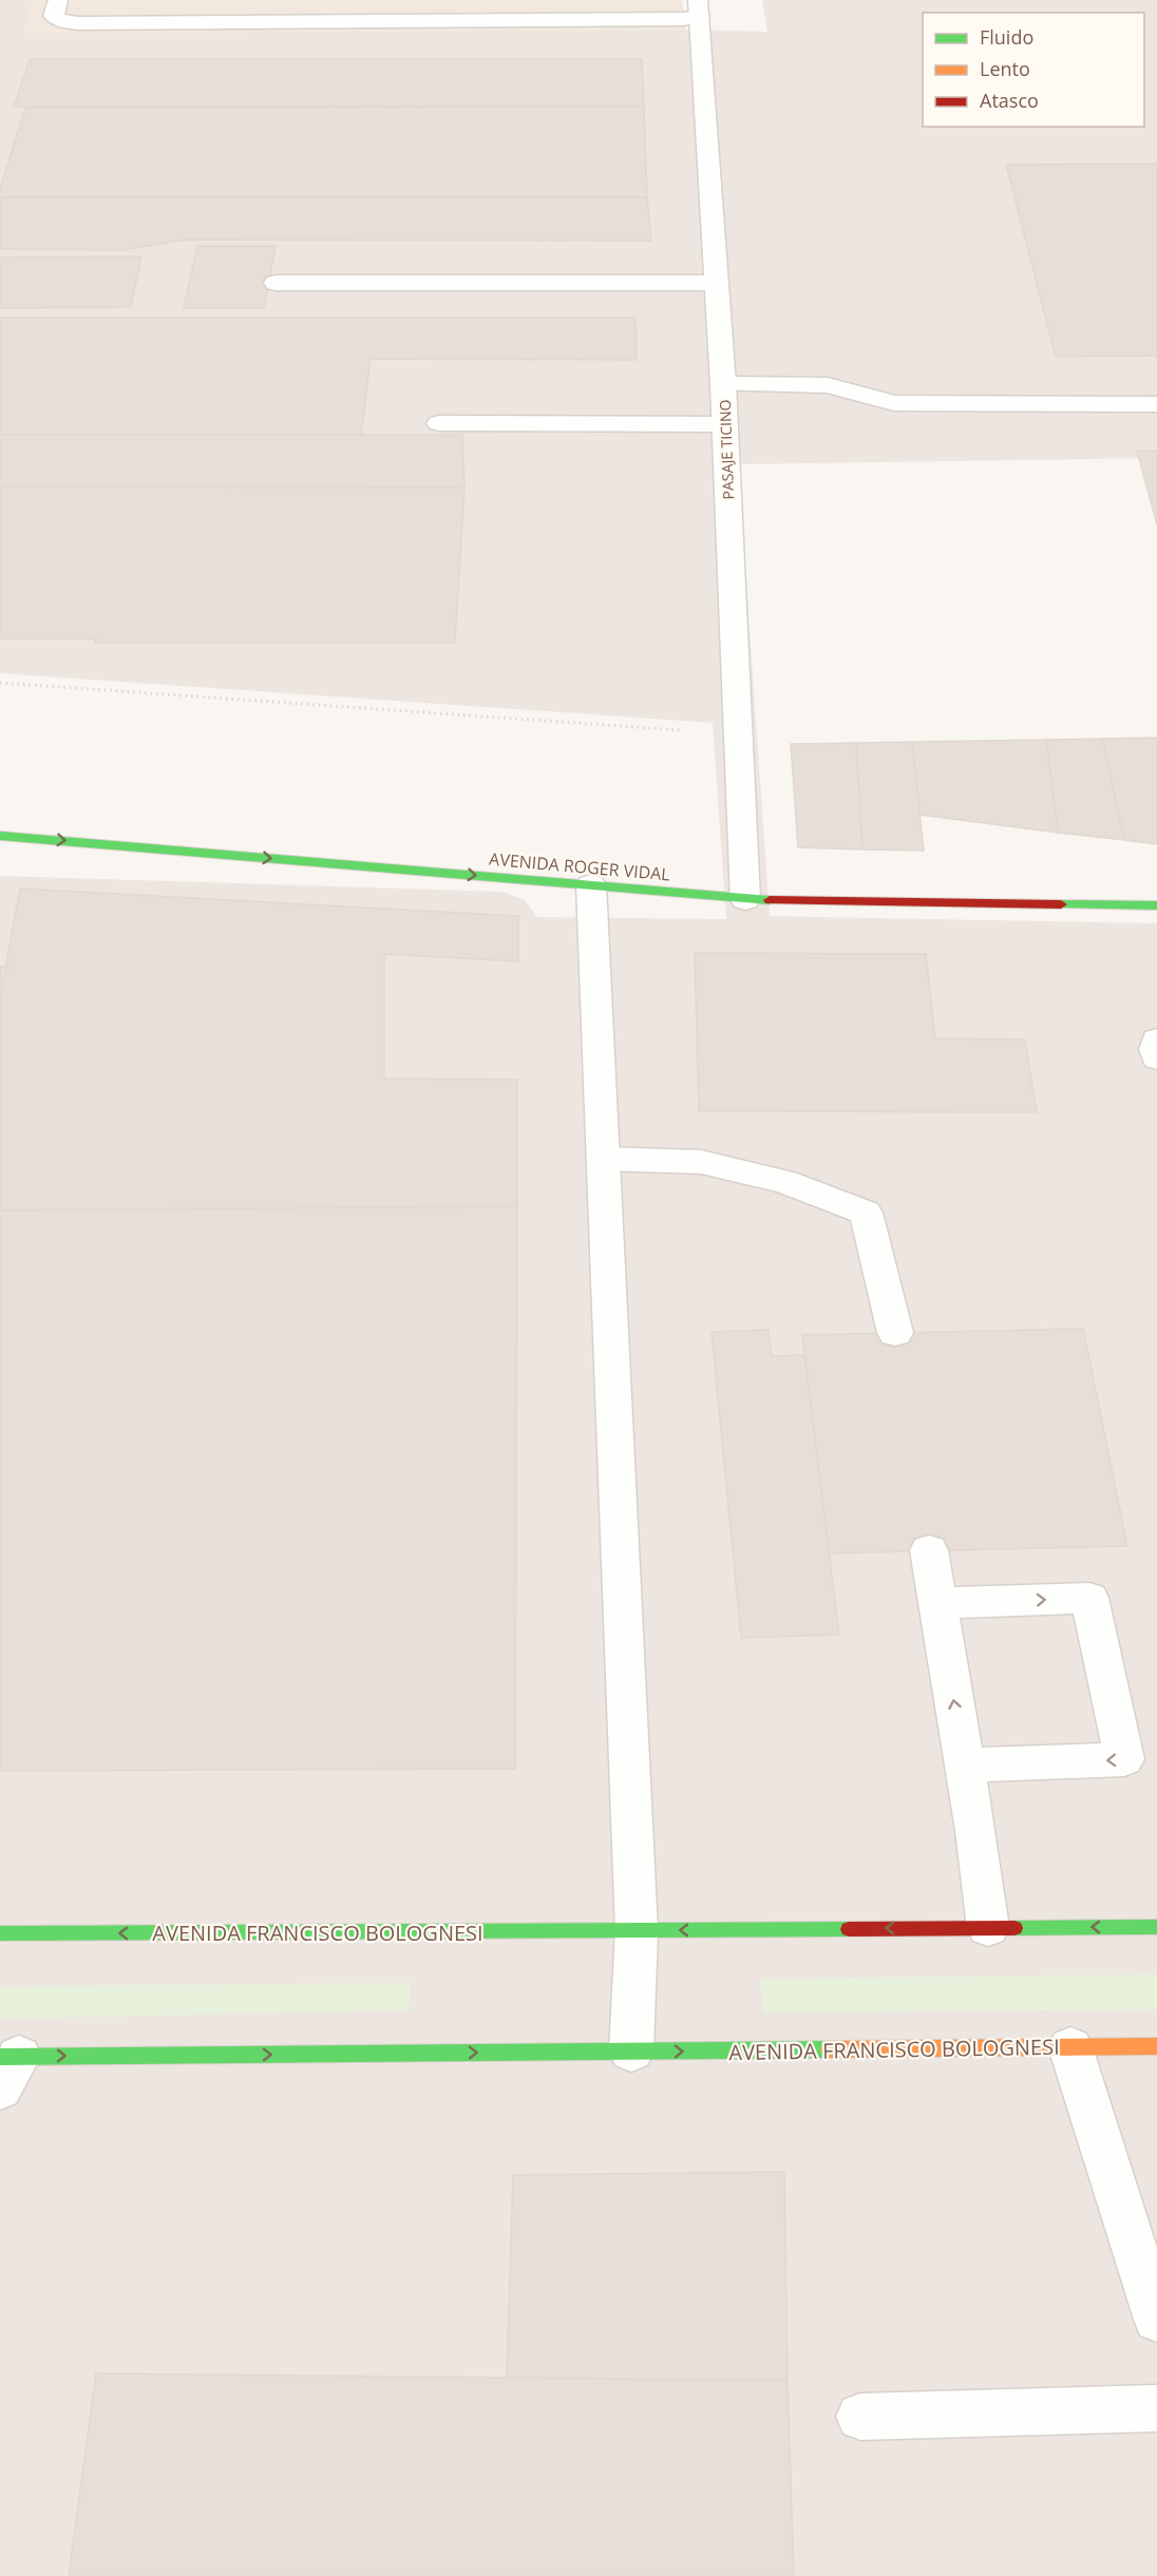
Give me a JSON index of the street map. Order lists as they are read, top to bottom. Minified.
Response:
{"streets":{"main road":["AVENIDA ROGER VIDAL","AVENIDA FRANCISCO BOLOGNESI"],"street":["PASAJE TICINO"]},"crossings":[["PASAJE TICINO","AVENIDA ROGER VIDAL"]],"one_way":["AVENIDA ROGER VIDAL"],"legend":["Fluido","Lento","Atasco"]}
